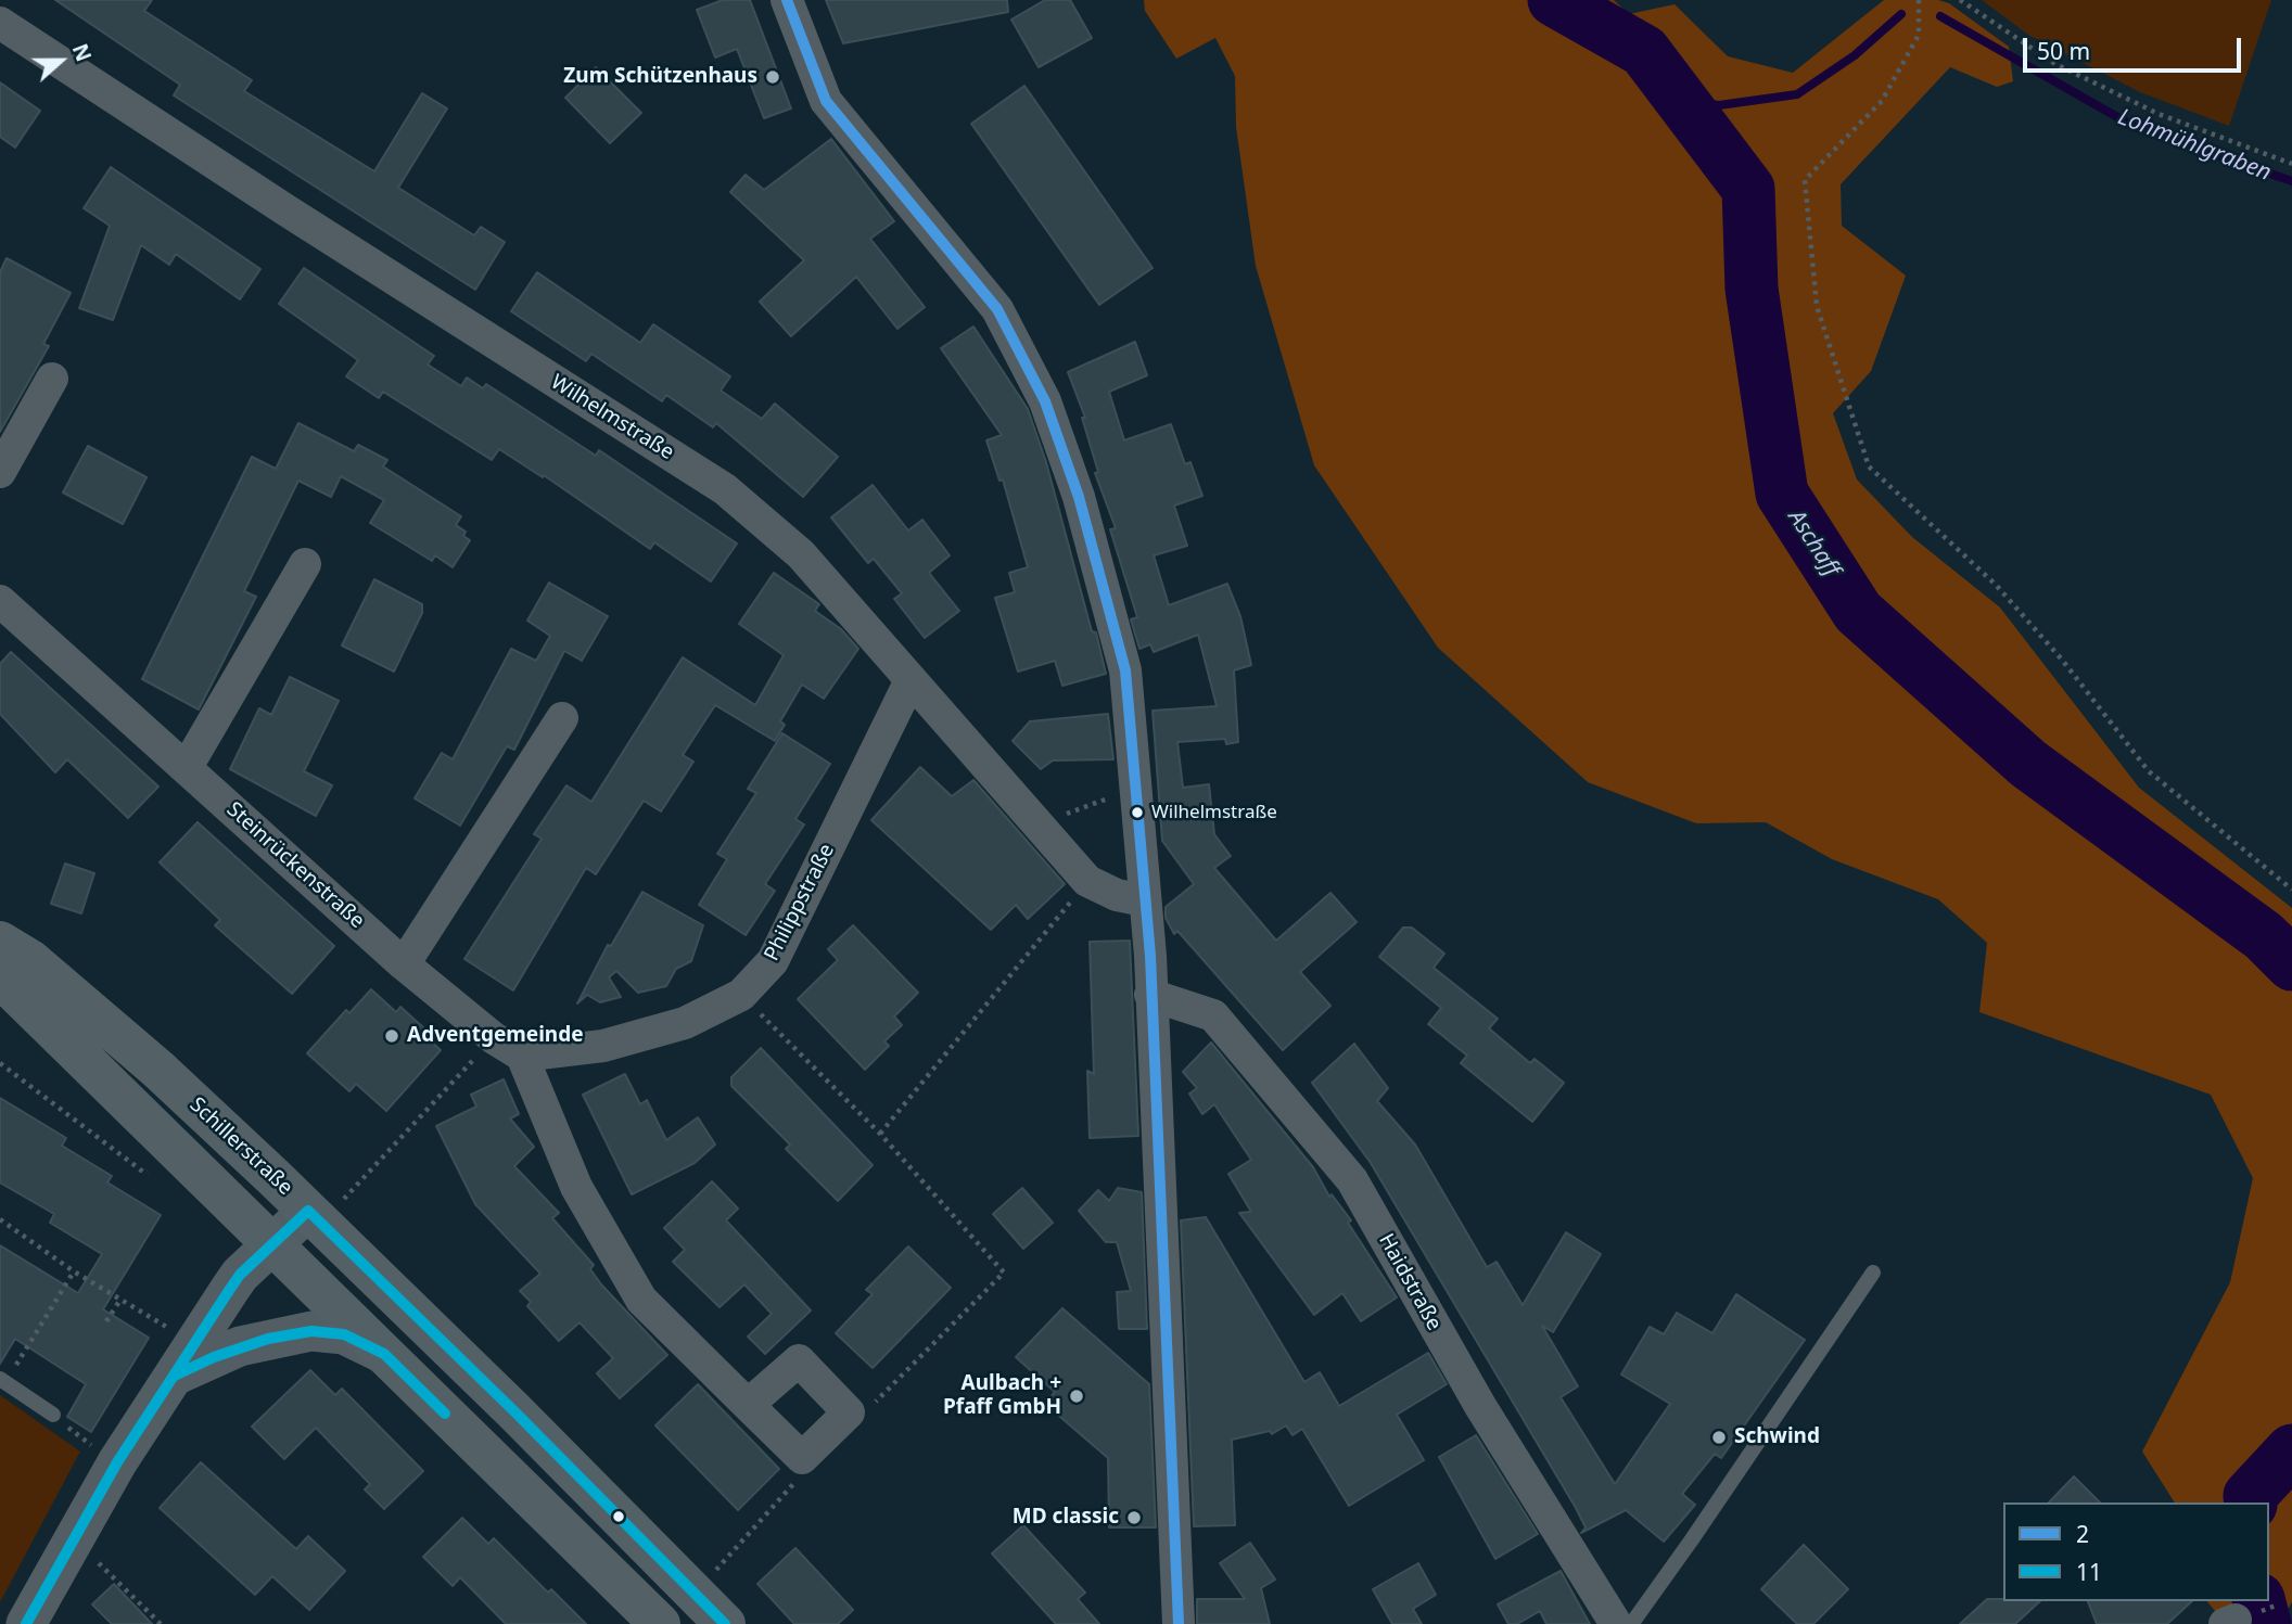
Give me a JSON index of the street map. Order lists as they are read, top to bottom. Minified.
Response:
{"streets":{"main road":["Schillerstraße"],"street":["Wilhelmstraße","Steinrückenstraße","Philippstraße","Haidstraße"]},"crossings":[["Wilhelmstraße","Philippstraße"],["Steinrückenstraße","Philippstraße"]],"water":["Lohmühlgraben","Aschaff"],"places":["Zum Schützenhaus","Wilhelmstraße","Adventgemeinde","Aulbach + Pfaff GmbH","Schwind","MD classic"],"lines":["transit line 2","transit line 11"],"legend":["2","11"],"scale_bar":"50 m","north":"right"}
